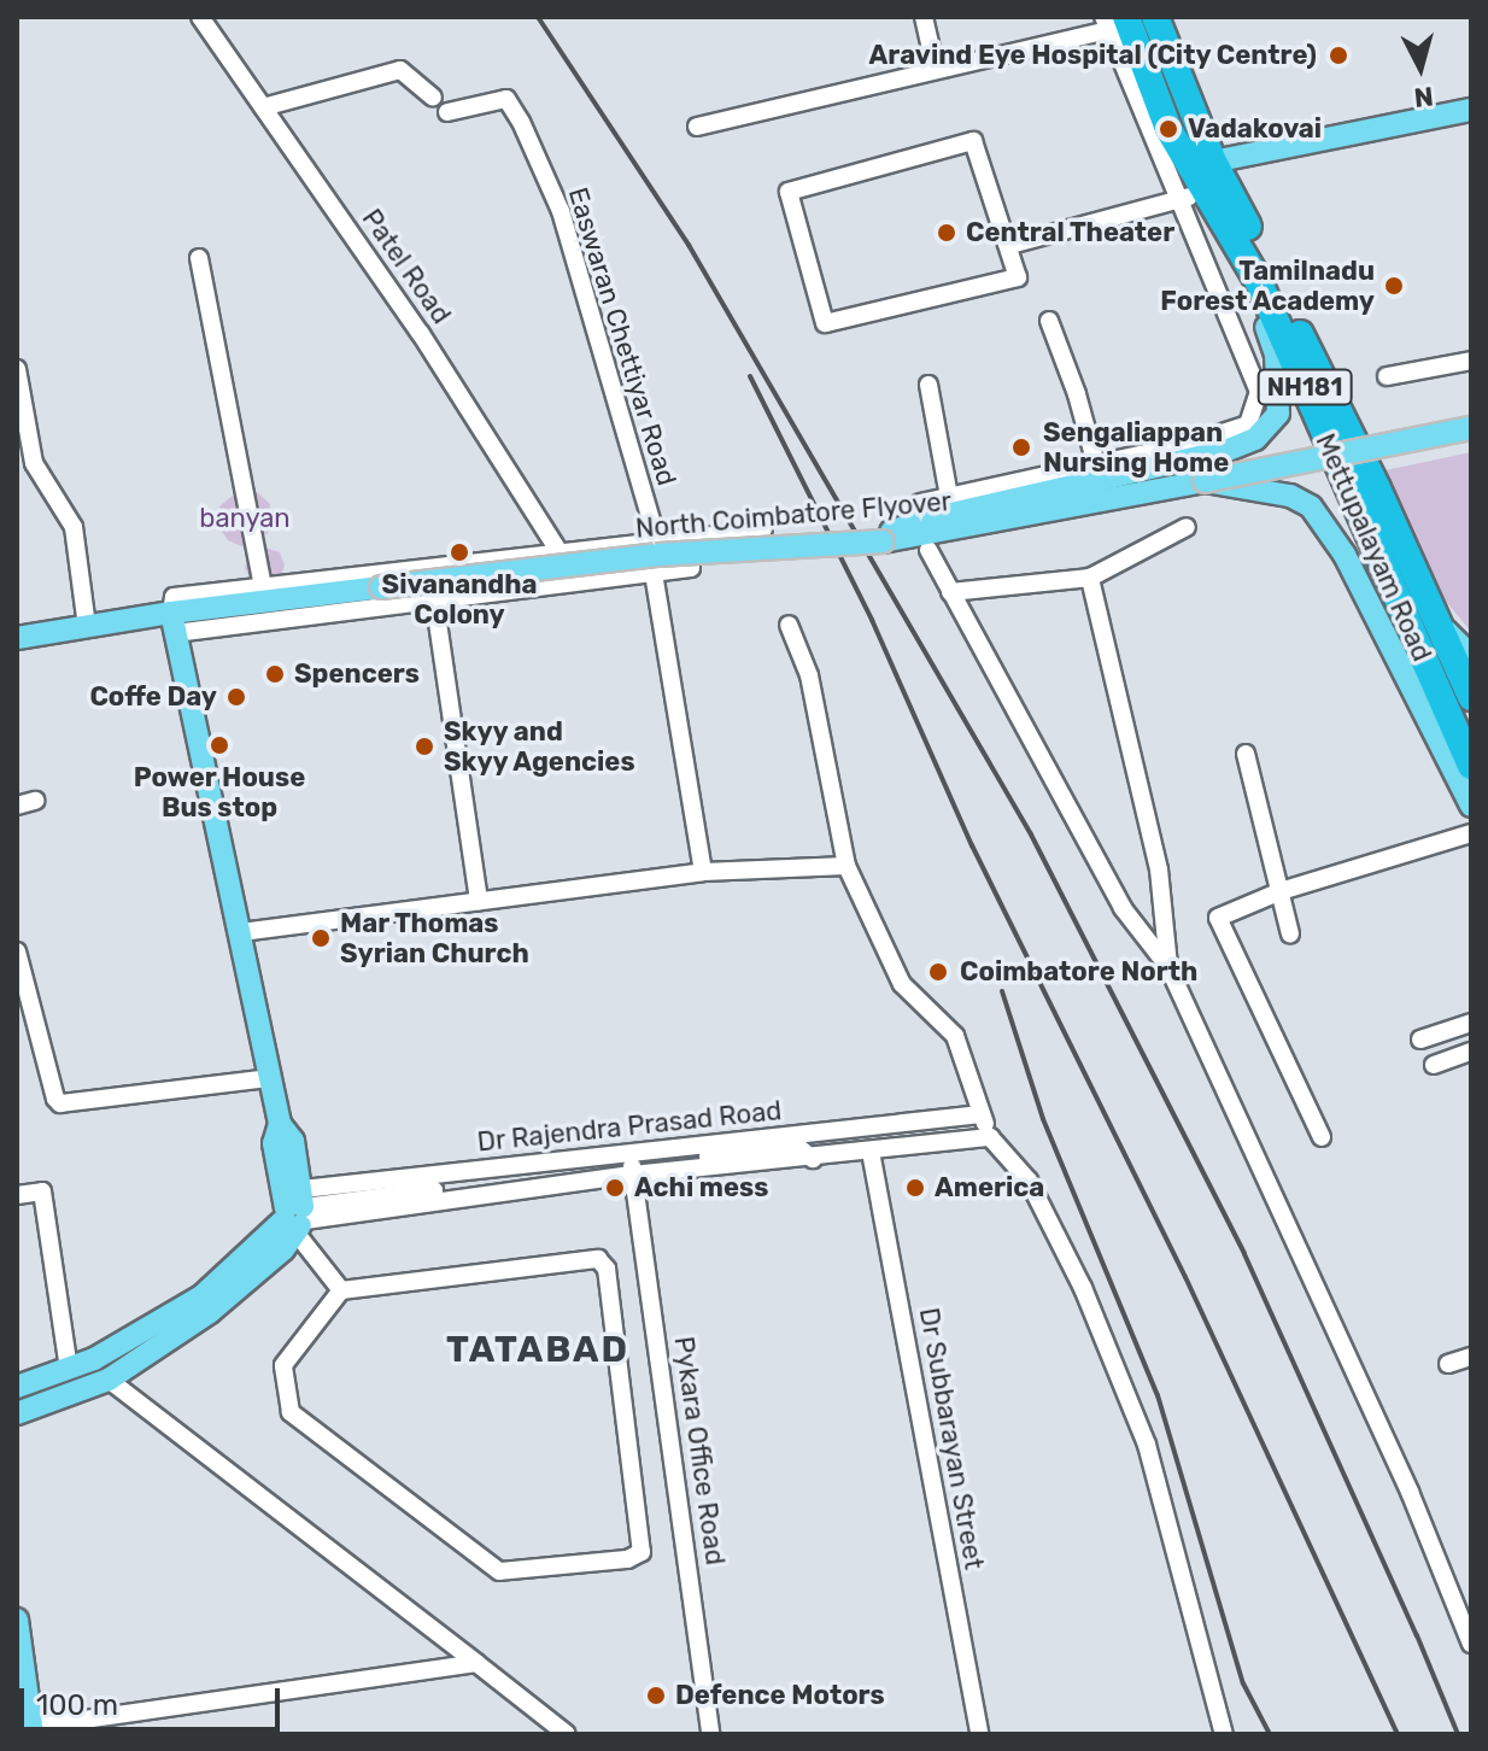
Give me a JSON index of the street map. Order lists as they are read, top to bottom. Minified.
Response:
{"streets":{"highway":["NH181","Mettupalayam Road"],"main road":["North Coimbatore Flyover"],"street":["Patel Road","Easwaran Chettiyar Road","Dr Rajendra Prasad Road","Dr Subbarayan Street","Pykara Office Road"]},"districts":["TATABAD"],"parks":["banyan"],"places":["Aravind Eye Hospital (City Centre)","Vadakovai","Central Theater","Tamilnadu Forest Academy","Sengaliappan Nursing Home","Sivanandha Colony","Spencers","Coffe Day","Power House Bus stop","Skyy and Skyy Agencies","Mar Thomas Syrian Church","Coimbatore North","Achi mess","America","Defence Motors"],"scale_bar":"100 m","north":"bottom"}
